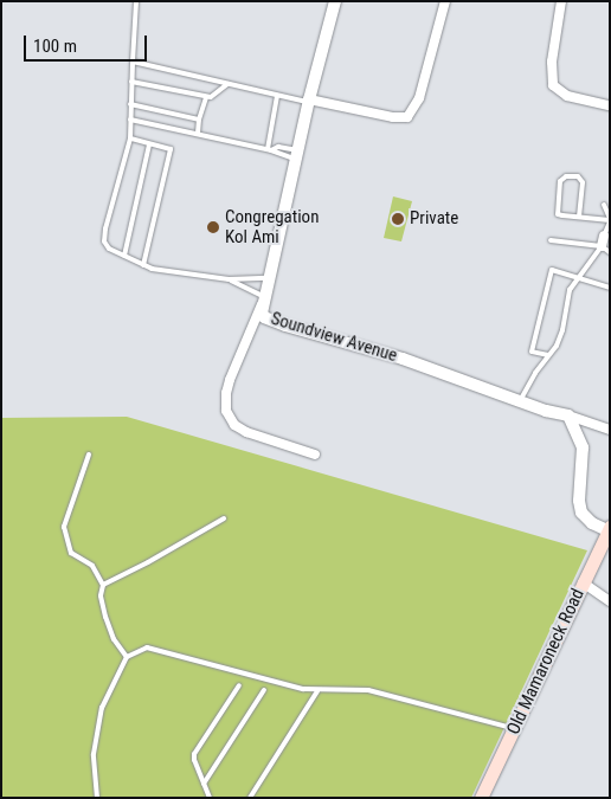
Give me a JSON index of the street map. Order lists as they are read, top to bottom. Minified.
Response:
{"streets":{"main road":["Old Mamaroneck Road"],"street":["Soundview Avenue"]},"places":["Private","Congregation Kol Ami"],"scale_bar":"100 m"}
